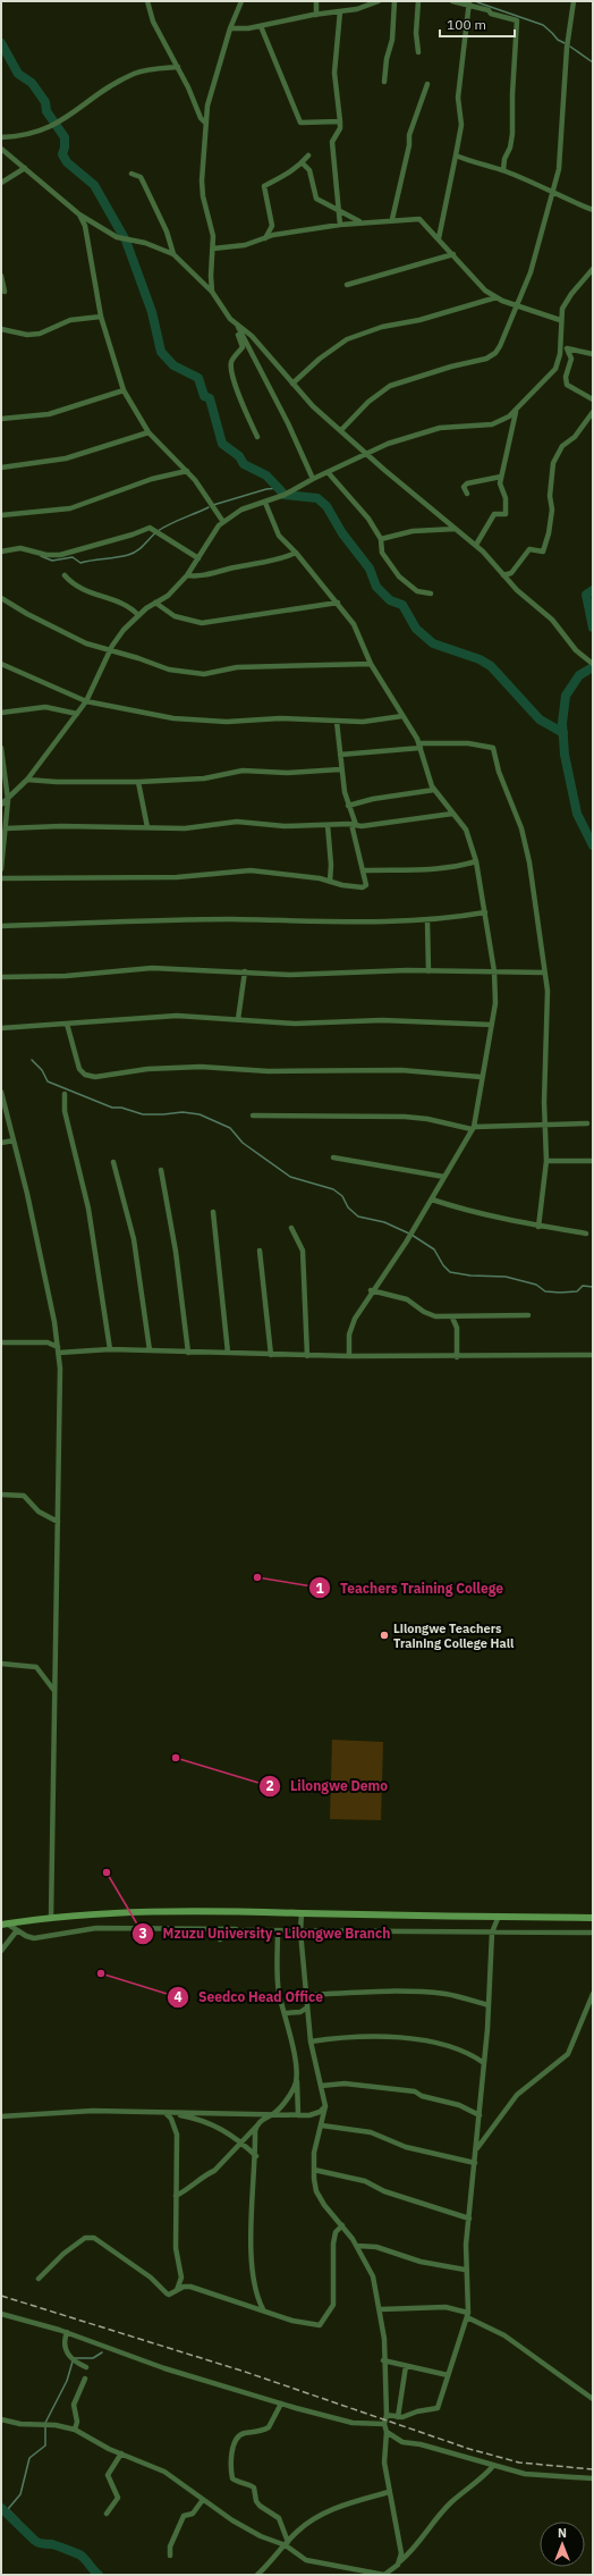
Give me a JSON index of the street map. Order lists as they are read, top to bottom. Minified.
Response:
{"places":["Teachers Training College","Lilongwe Teachers Training College Hall","Lilongwe Demo","Mzuzu University - Lilongwe Branch","Seedco Head Office"],"scale_bar":"100 m","north":"top"}
